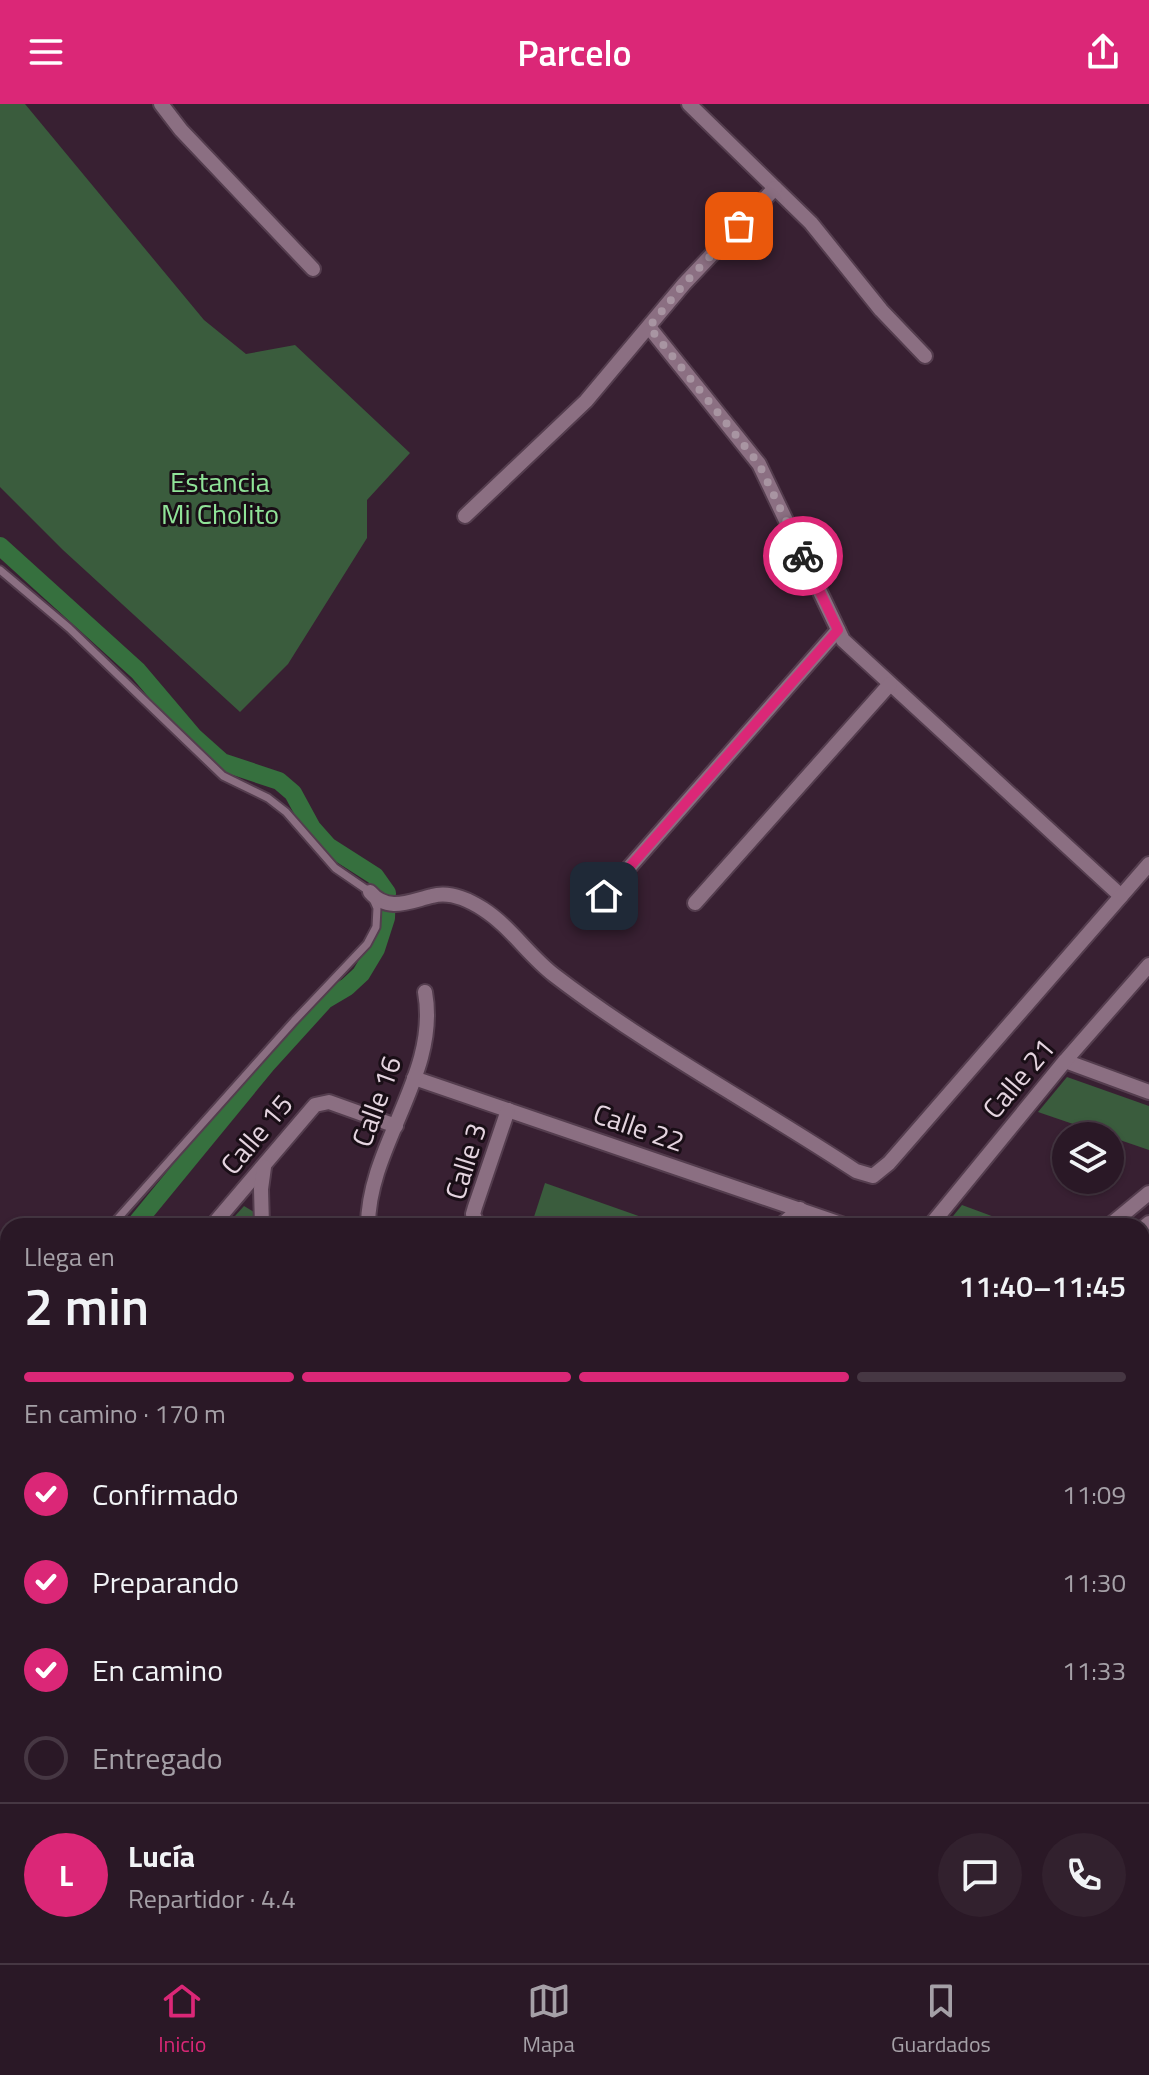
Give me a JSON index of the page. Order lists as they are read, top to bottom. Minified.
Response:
{"streets":{"street":["Calle 21","Calle 16","Calle 22","Calle 15","Calle 3"]},"crossings":[["Calle 16","Calle 22"],["Calle 16","Calle 15"],["Calle 22","Calle 3"]],"parks":["Estancia Mi Cholito"],"page":{"header":"Parcelo","heading":["2 min","Llega en","11:40–11:45"],"panel":["Lucía","Repartidor · 4.4"],"bar":"En camino · 170 m","list":[["Confirmado","11:09"],["Preparando","11:30"],["En camino","11:33"],"Entregado"],"round":"L","tabs":["Inicio","Mapa","Guardados"]}}
